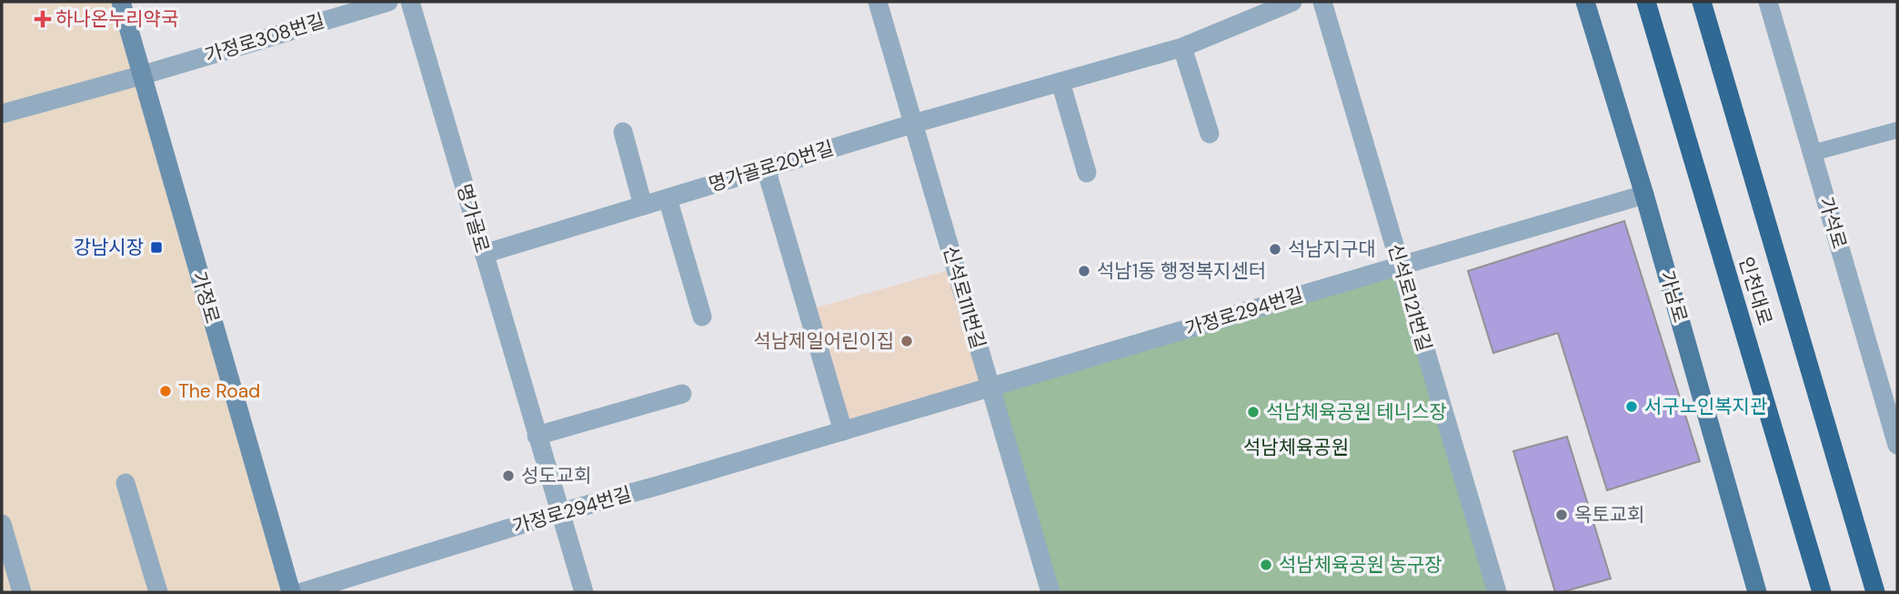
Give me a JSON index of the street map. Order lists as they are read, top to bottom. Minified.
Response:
{"streets":{"highway":["인천대로"],"main road":["가남로"],"street":["가정로308번길","명가골로20번길","명가골로","가석로","가정로","신석로111번길","신석로121번길","가정로294번길"]},"crossings":[["가정로308번길","가정로"],["명가골로20번길","명가골로"],["명가골로20번길","신석로111번길"],["명가골로","가정로294번길"],["가남로","가정로294번길"],["신석로111번길","가정로294번길"],["신석로121번길","가정로294번길"]],"parks":["석남체육공원"],"places":{"health":["하나온누리약국"],"transit":["강남시장"],"other":["석남지구대","석남1동 행정복지센터","석남제일어린이집","The Road","서구노인복지관","석남체육공원 테니스장","성도교회","옥토교회","석남체육공원 농구장"]}}
